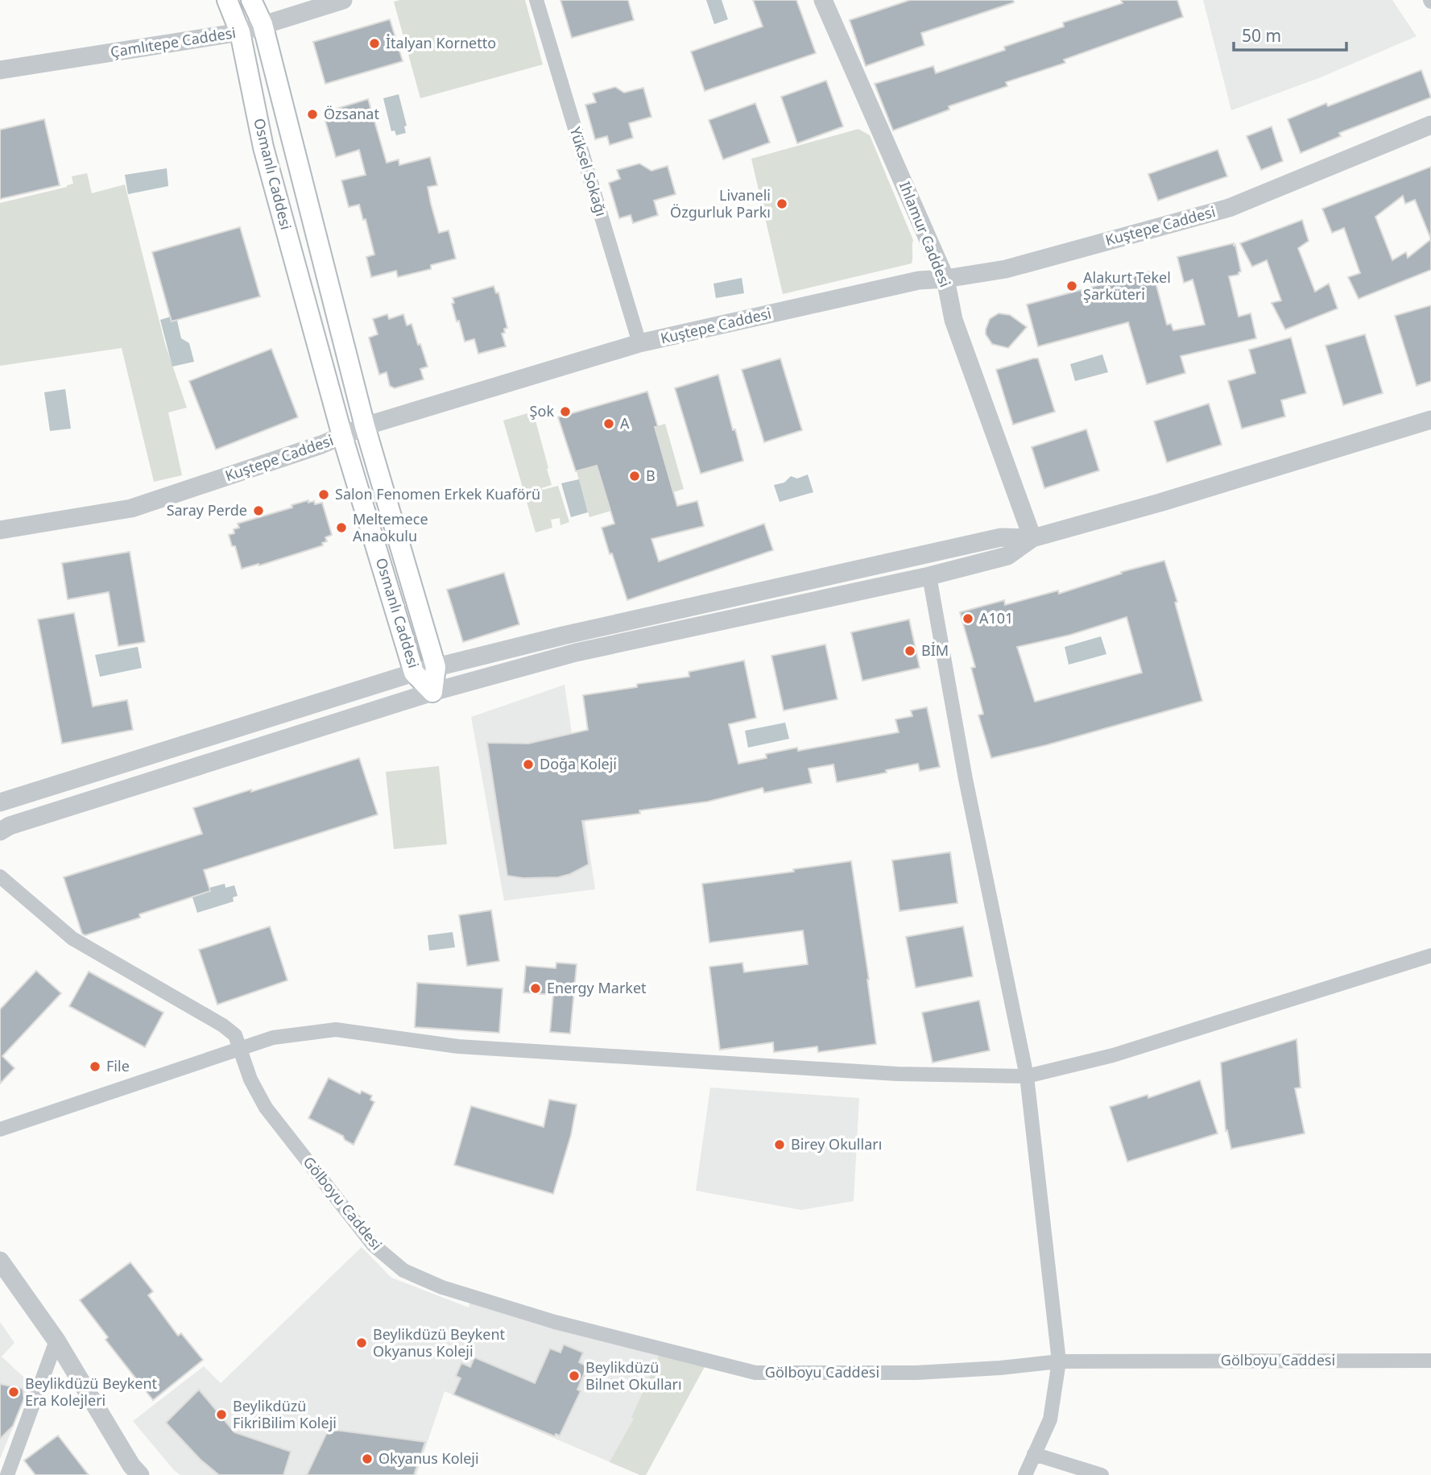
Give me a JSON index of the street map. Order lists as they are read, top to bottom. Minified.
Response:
{"streets":{"main road":["Osmanlı Caddesi"],"street":["Çamlıtepe Caddesi","Yüksel Sokağı","Kuştepe Caddesi","Ihlamur Caddesi","Gölboyu Caddesi"]},"crossings":[["Çamlıtepe Caddesi","Osmanlı Caddesi"],["Yüksel Sokağı","Kuştepe Caddesi"],["Osmanlı Caddesi","Kuştepe Caddesi"],["Kuştepe Caddesi","Ihlamur Caddesi"]],"places":["İtalyan Kornetto","Özsanat","Livaneli Özgurluk Parkı","Alakurt Tekel Şarküteri","Şok","A","B","Salon Fenomen Erkek Kuaförü","Saray Perde","Meltemece Anaokulu","A101","BİM","Doğa Koleji","Energy Market","File","Birey Okulları","Beylikdüzü Beykent Okyanus Koleji","Beylikdüzü Bilnet Okulları","Beylikdüzü Beykent Era Kolejleri","Beylikdüzü FikriBilim Koleji","Okyanus Koleji"],"scale_bar":"50 m"}
